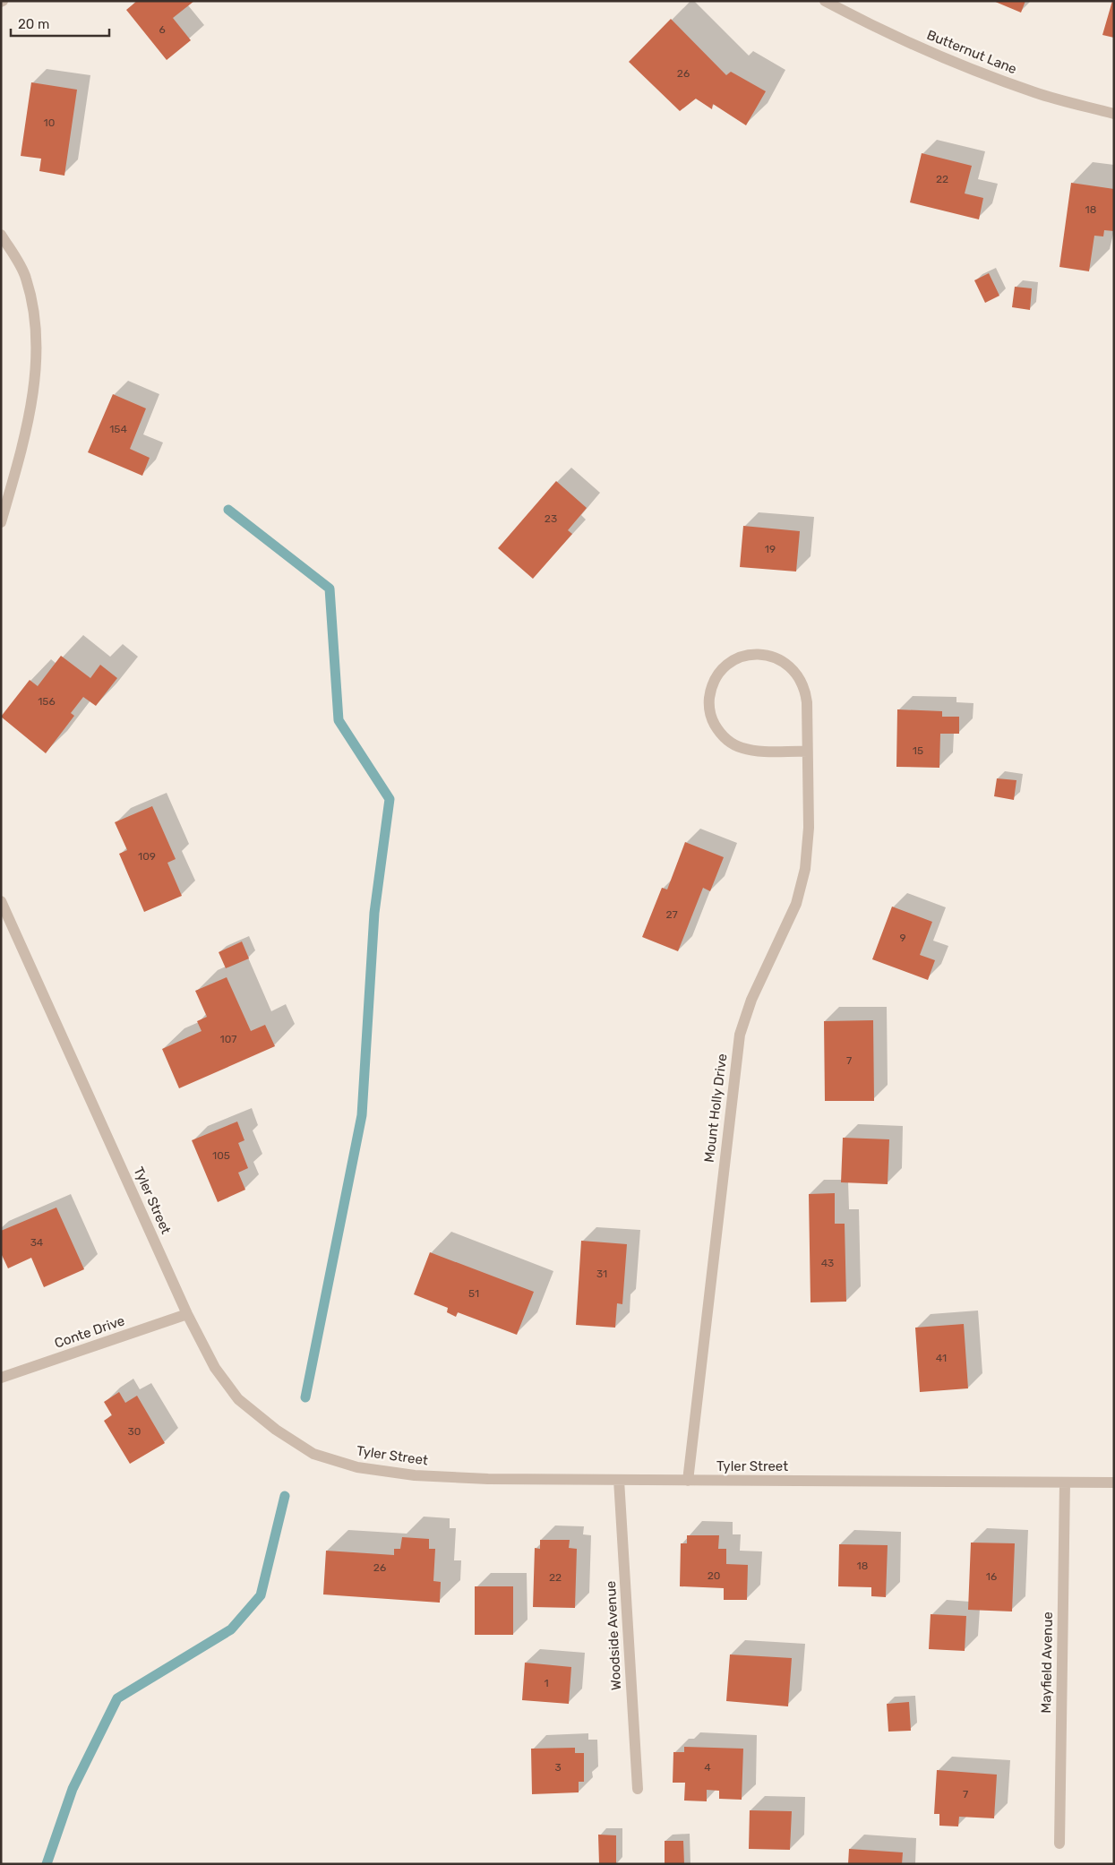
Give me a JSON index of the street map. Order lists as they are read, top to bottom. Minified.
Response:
{"streets":{"street":["Butternut Lane","Mount Holly Drive","Tyler Street","Conte Drive","Woodside Avenue","Mayfield Avenue"]},"crossings":[["Mount Holly Drive","Tyler Street"],["Tyler Street","Conte Drive"],["Tyler Street","Woodside Avenue"],["Tyler Street","Mayfield Avenue"]],"house_numbers":["6","26","10","22","18","154","23","19","156","15","109","27","9","107","7","105","34","43","31","51","41","30","18","26","20","16","22","1","3","4","7"],"scale_bar":"20 m"}
